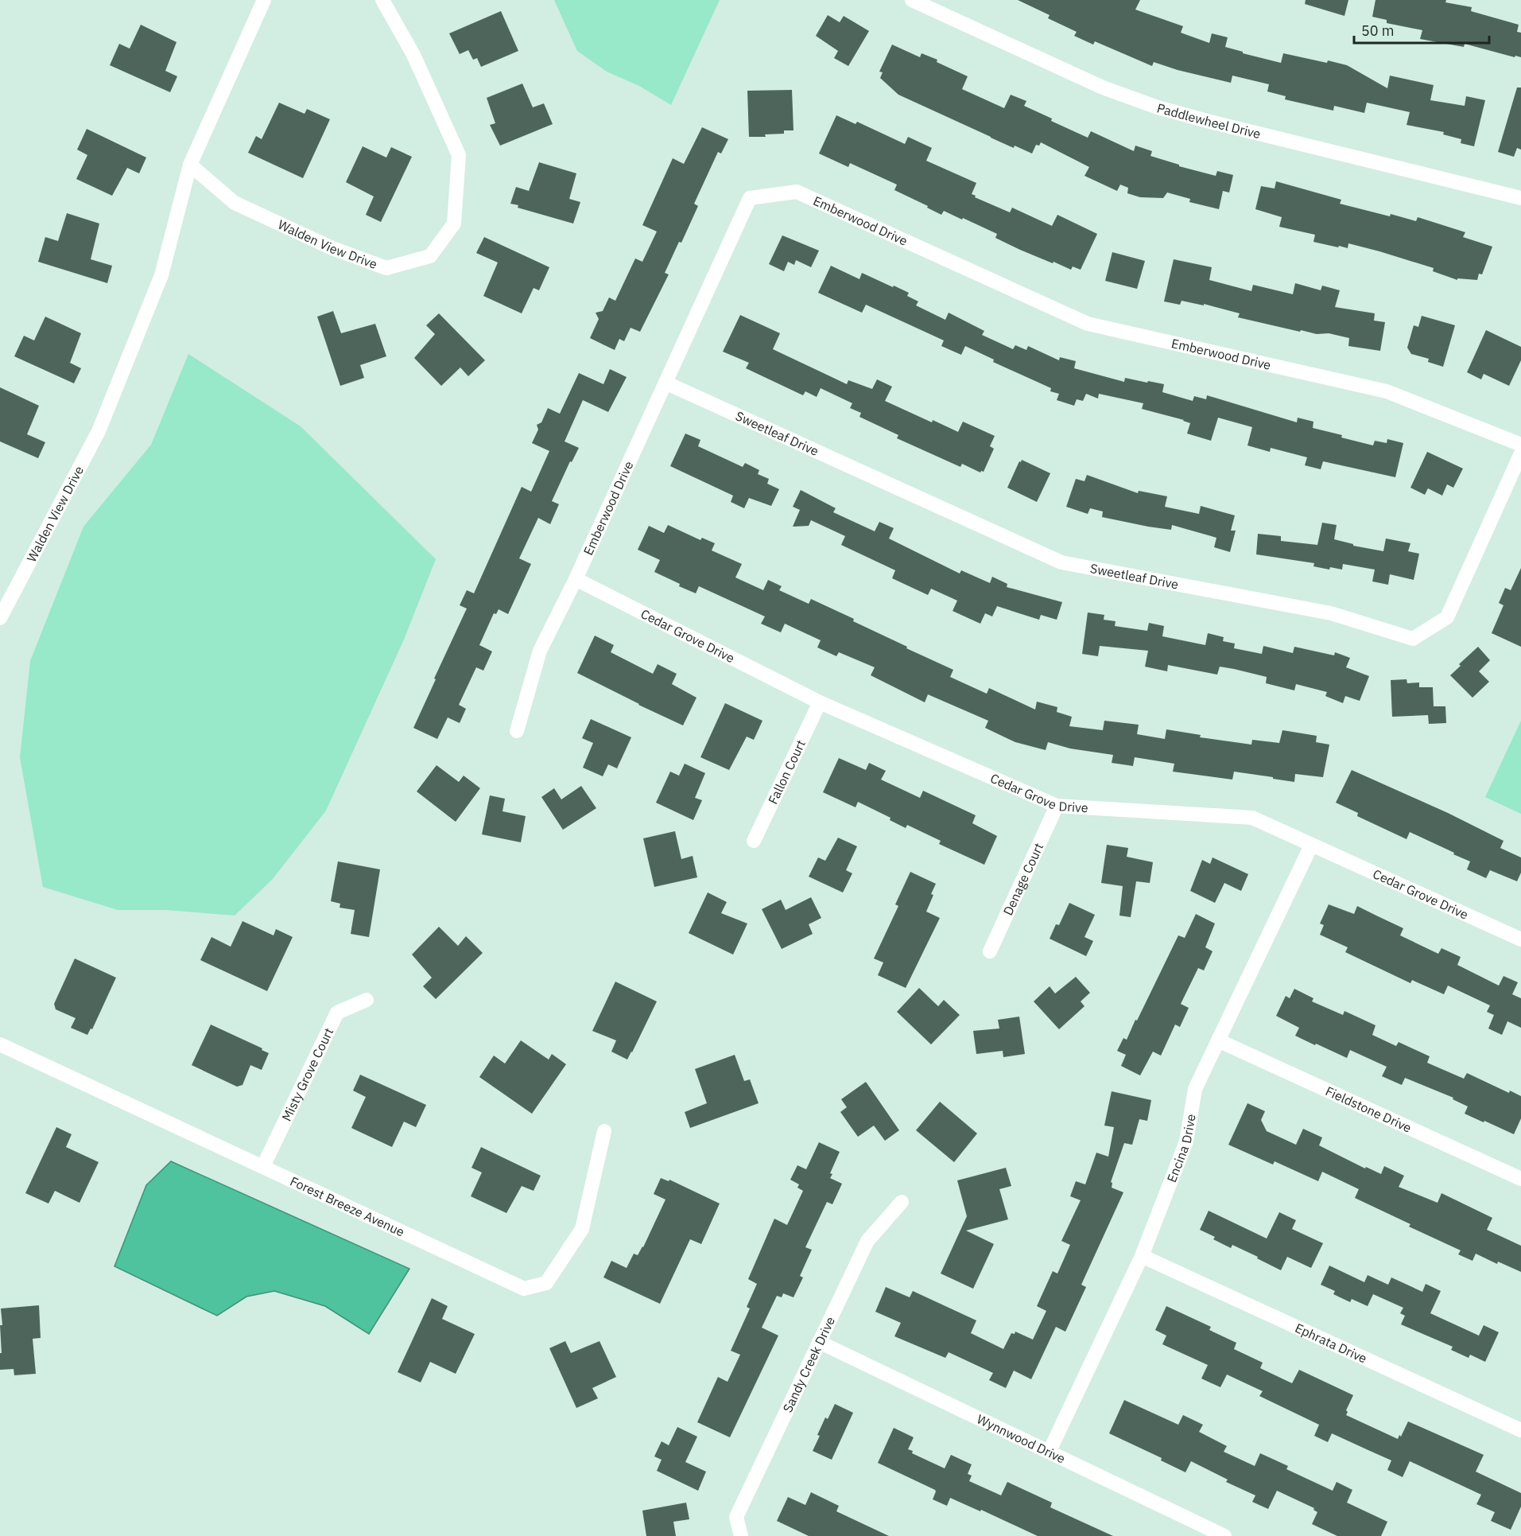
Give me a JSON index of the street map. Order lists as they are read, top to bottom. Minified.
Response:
{"streets":{"street":["Paddlewheel Drive","Emberwood Drive","Walden View Drive","Sweetleaf Drive","Cedar Grove Drive","Fallon Court","Denage Court","Misty Grove Court","Fieldstone Drive","Encina Drive","Forest Breeze Avenue","Ephrata Drive","Sandy Creek Drive","Wynnwood Drive"]},"crossings":[["Emberwood Drive","Sweetleaf Drive"],["Emberwood Drive","Cedar Grove Drive"],["Cedar Grove Drive","Fallon Court"],["Cedar Grove Drive","Denage Court"],["Cedar Grove Drive","Encina Drive"],["Misty Grove Court","Forest Breeze Avenue"],["Fieldstone Drive","Encina Drive"],["Encina Drive","Ephrata Drive"],["Encina Drive","Wynnwood Drive"],["Sandy Creek Drive","Wynnwood Drive"]],"scale_bar":"50 m"}
